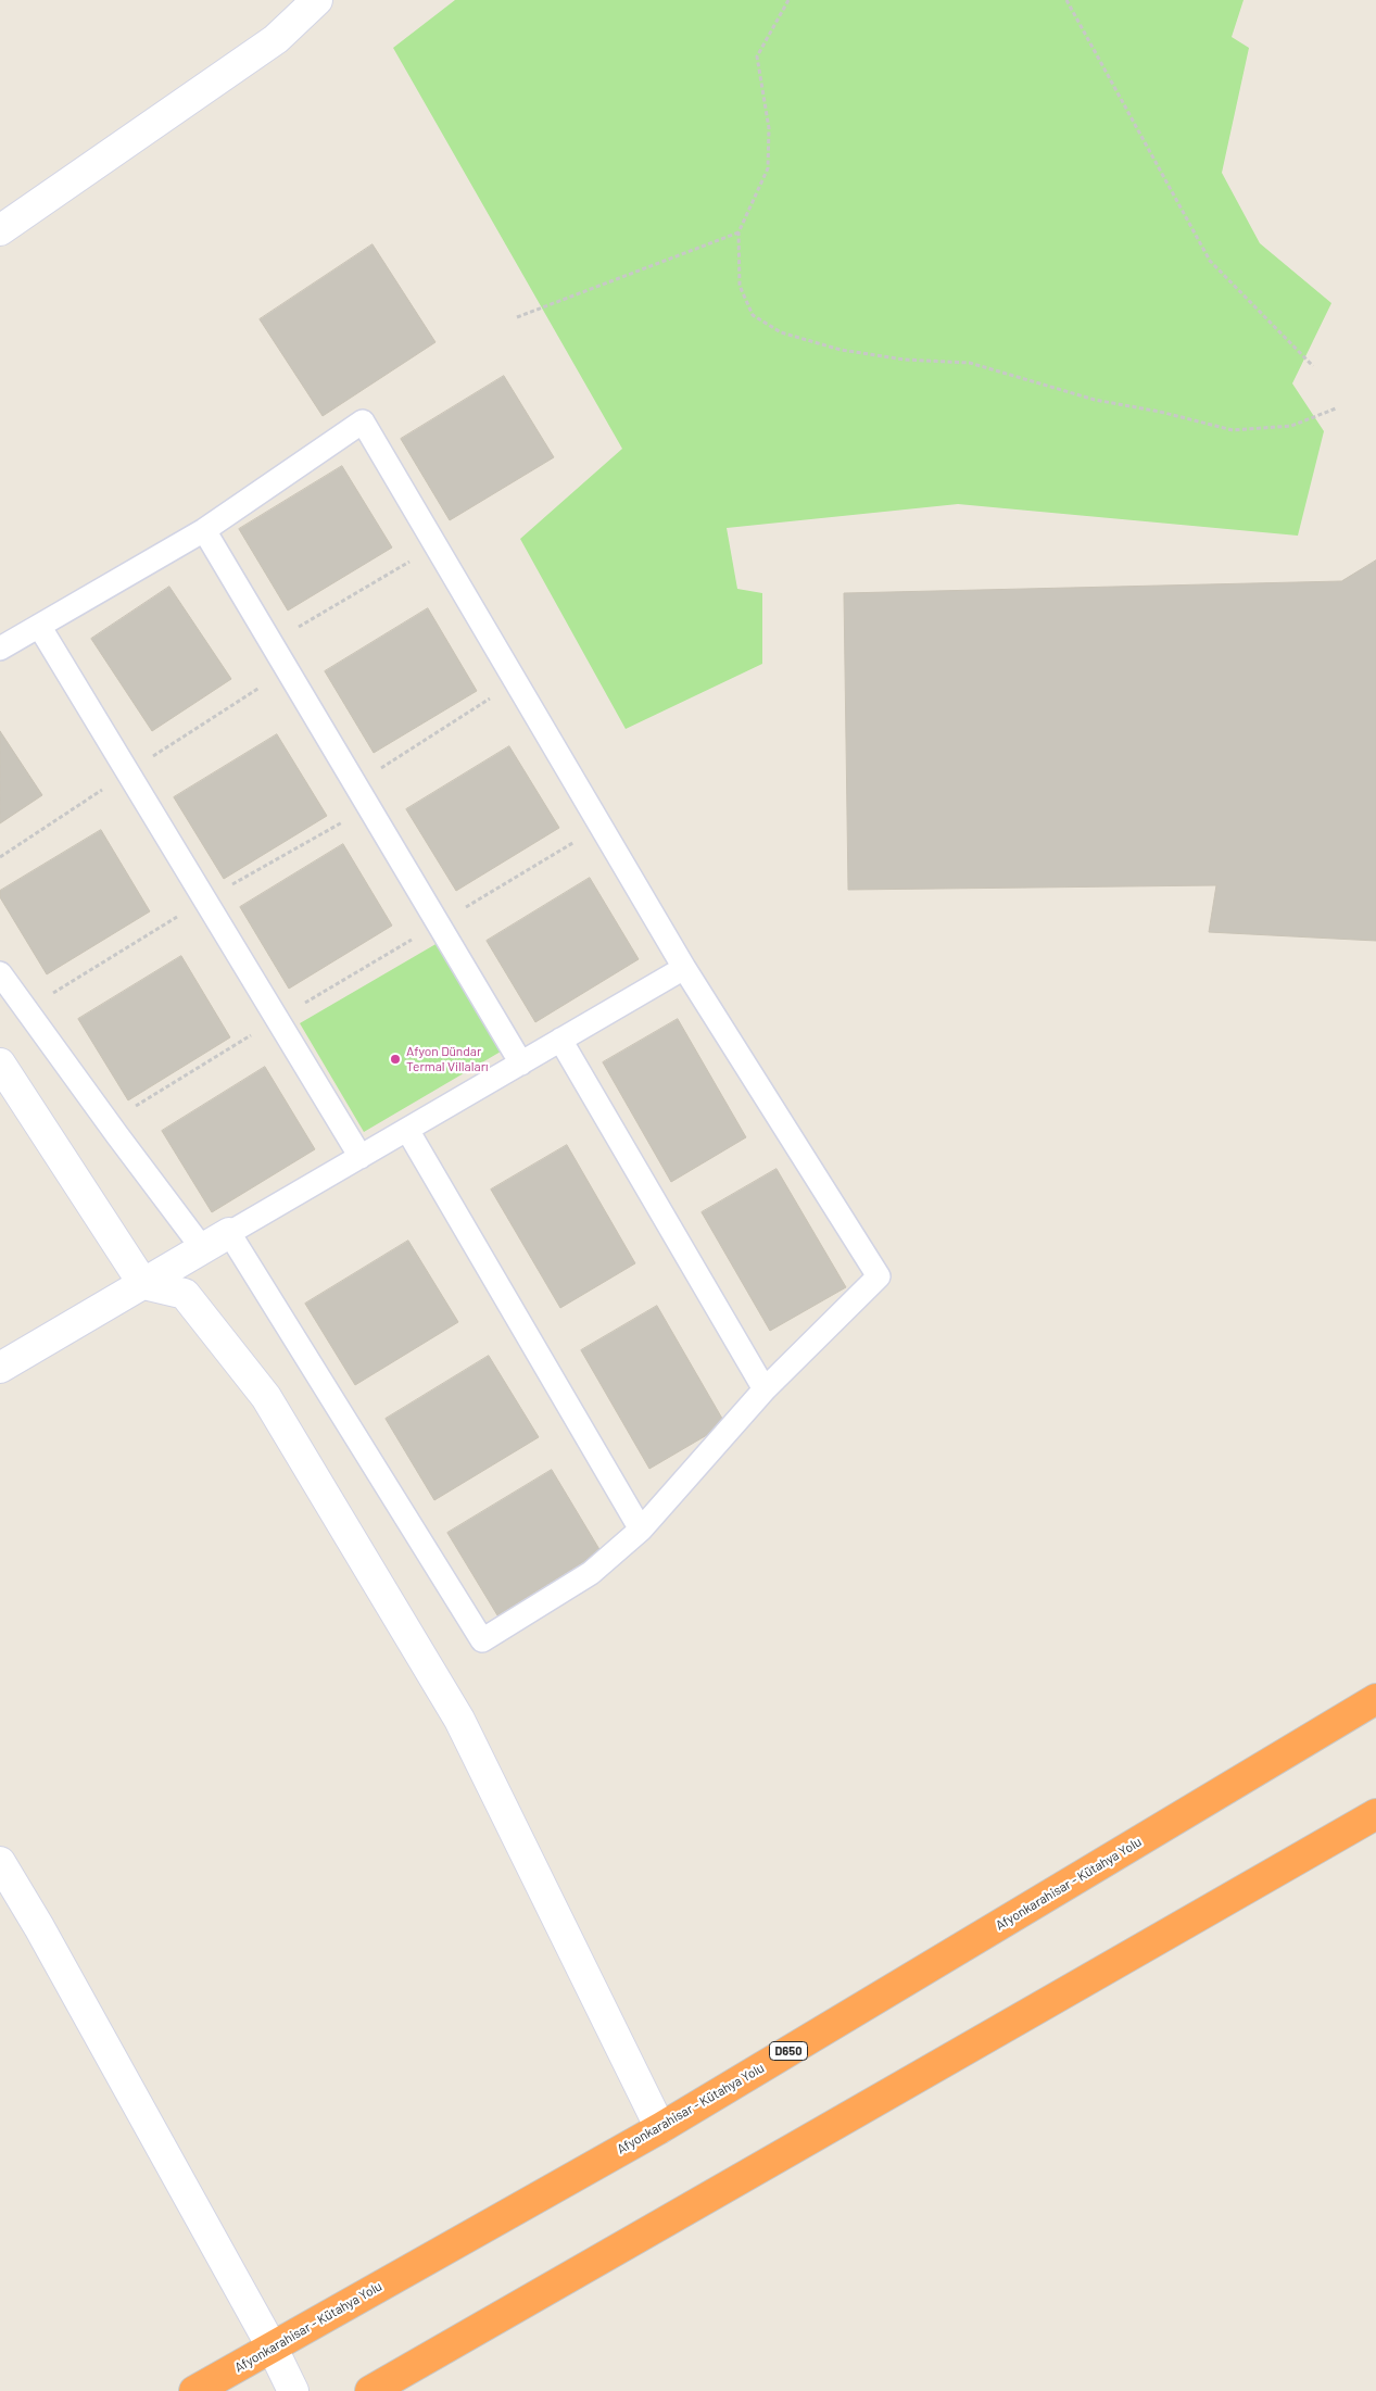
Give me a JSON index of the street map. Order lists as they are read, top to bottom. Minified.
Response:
{"streets":{"highway":["Afyonkarahisar - Kütahya Yolu","D650"]},"places":["Afyon Dündar Termal Villaları"]}
